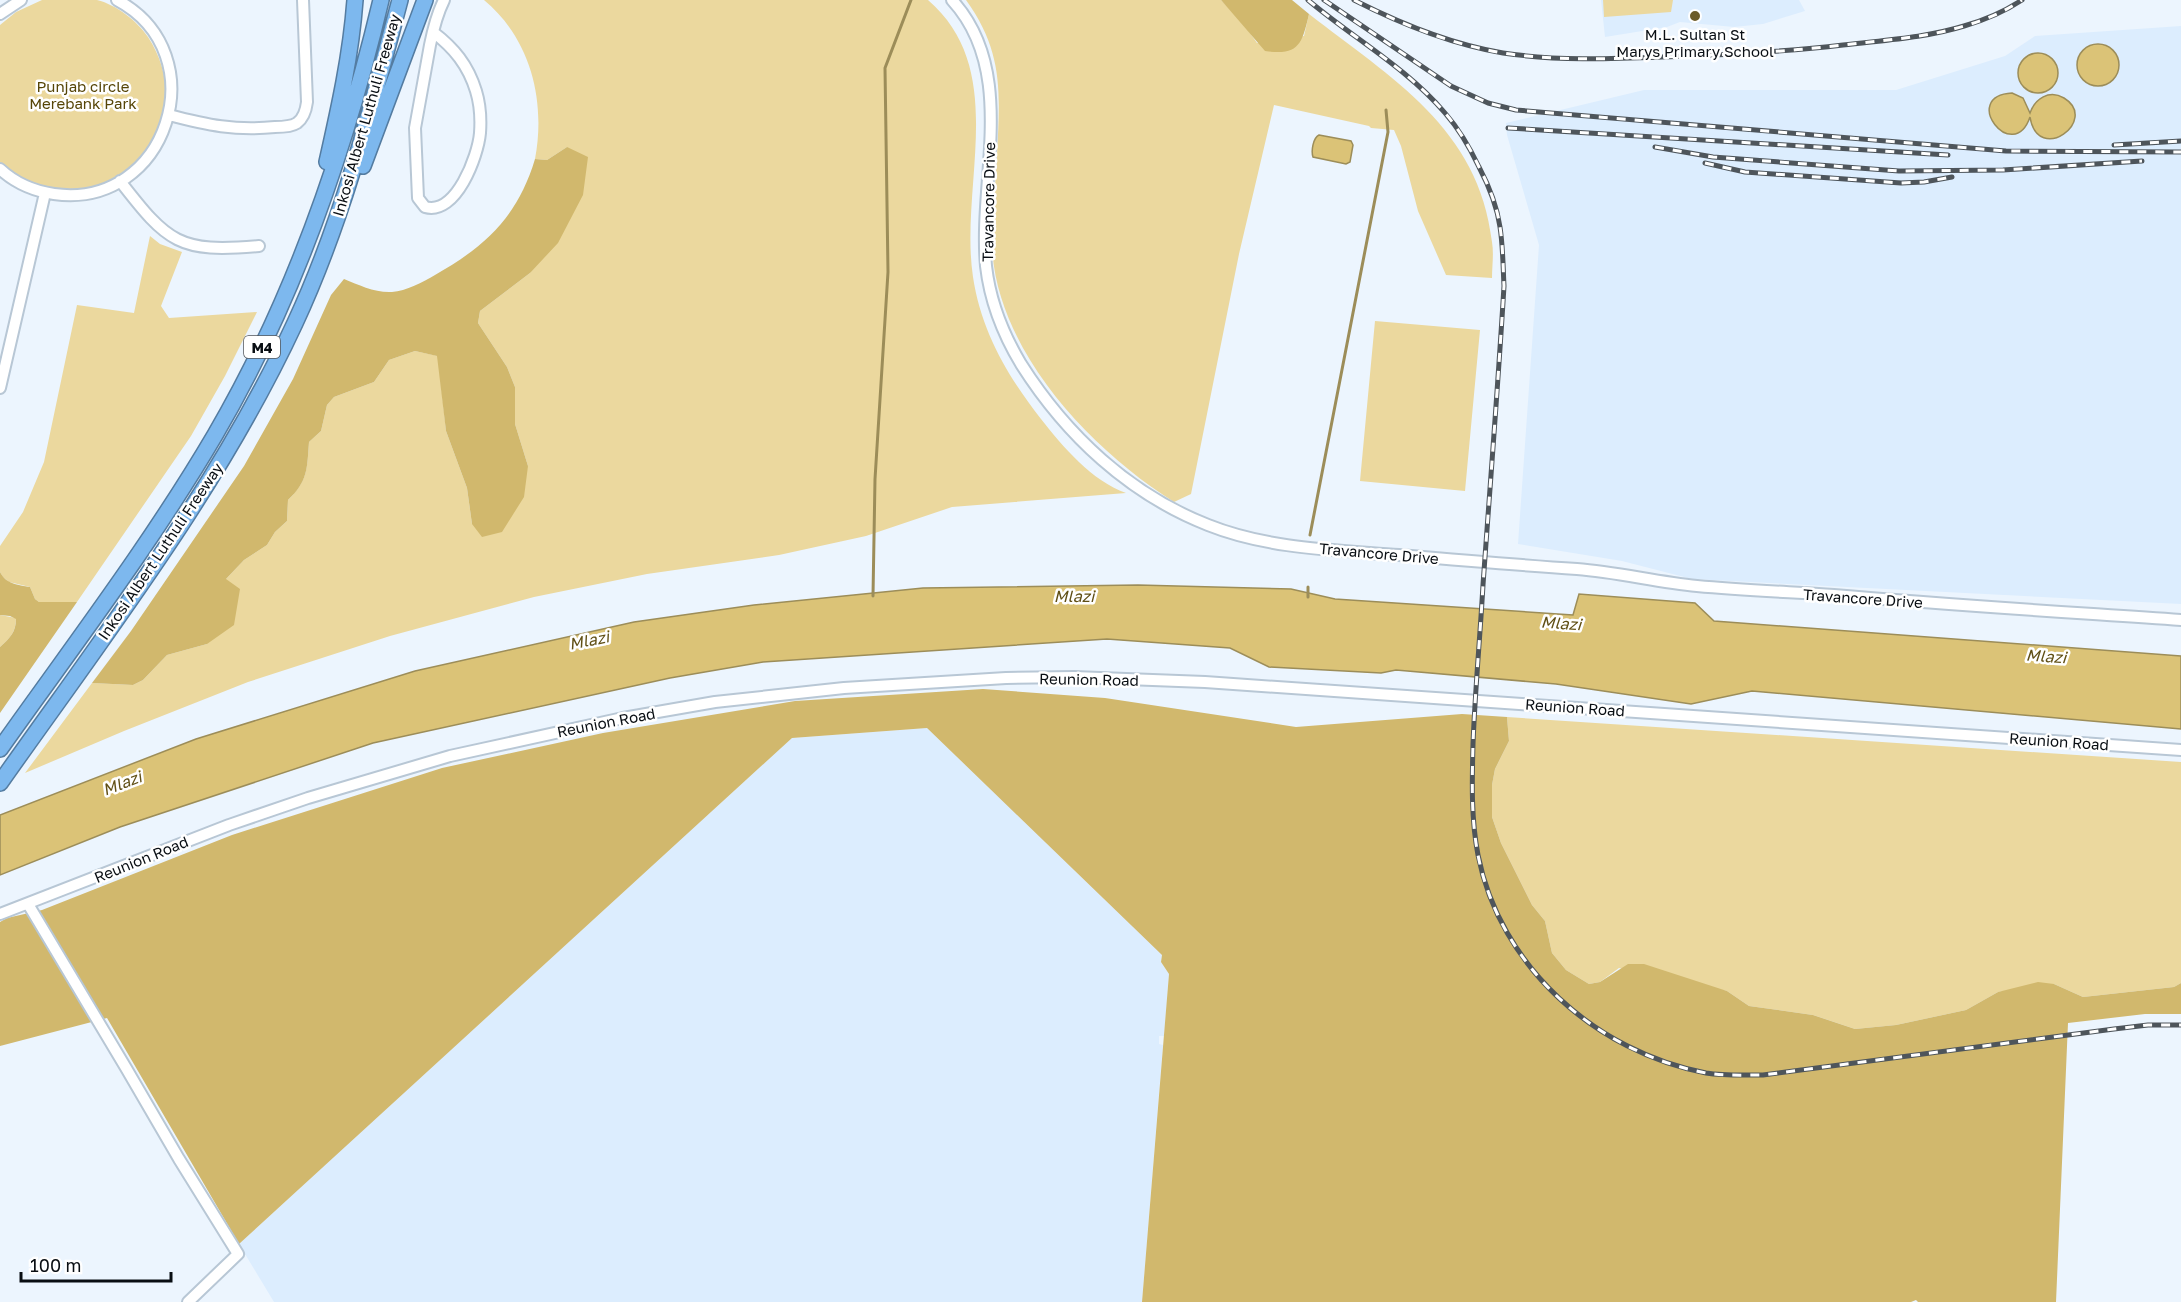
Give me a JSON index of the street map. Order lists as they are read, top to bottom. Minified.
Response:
{"streets":{"highway":["Inkosi Albert Luthuli Freeway","M4"],"street":["Travancore Drive","Reunion Road"]},"water":["Mlazi"],"parks":["Punjab circle Merebank Park"],"places":["M.L. Sultan St Marys Primary School"],"scale_bar":"100 m"}
